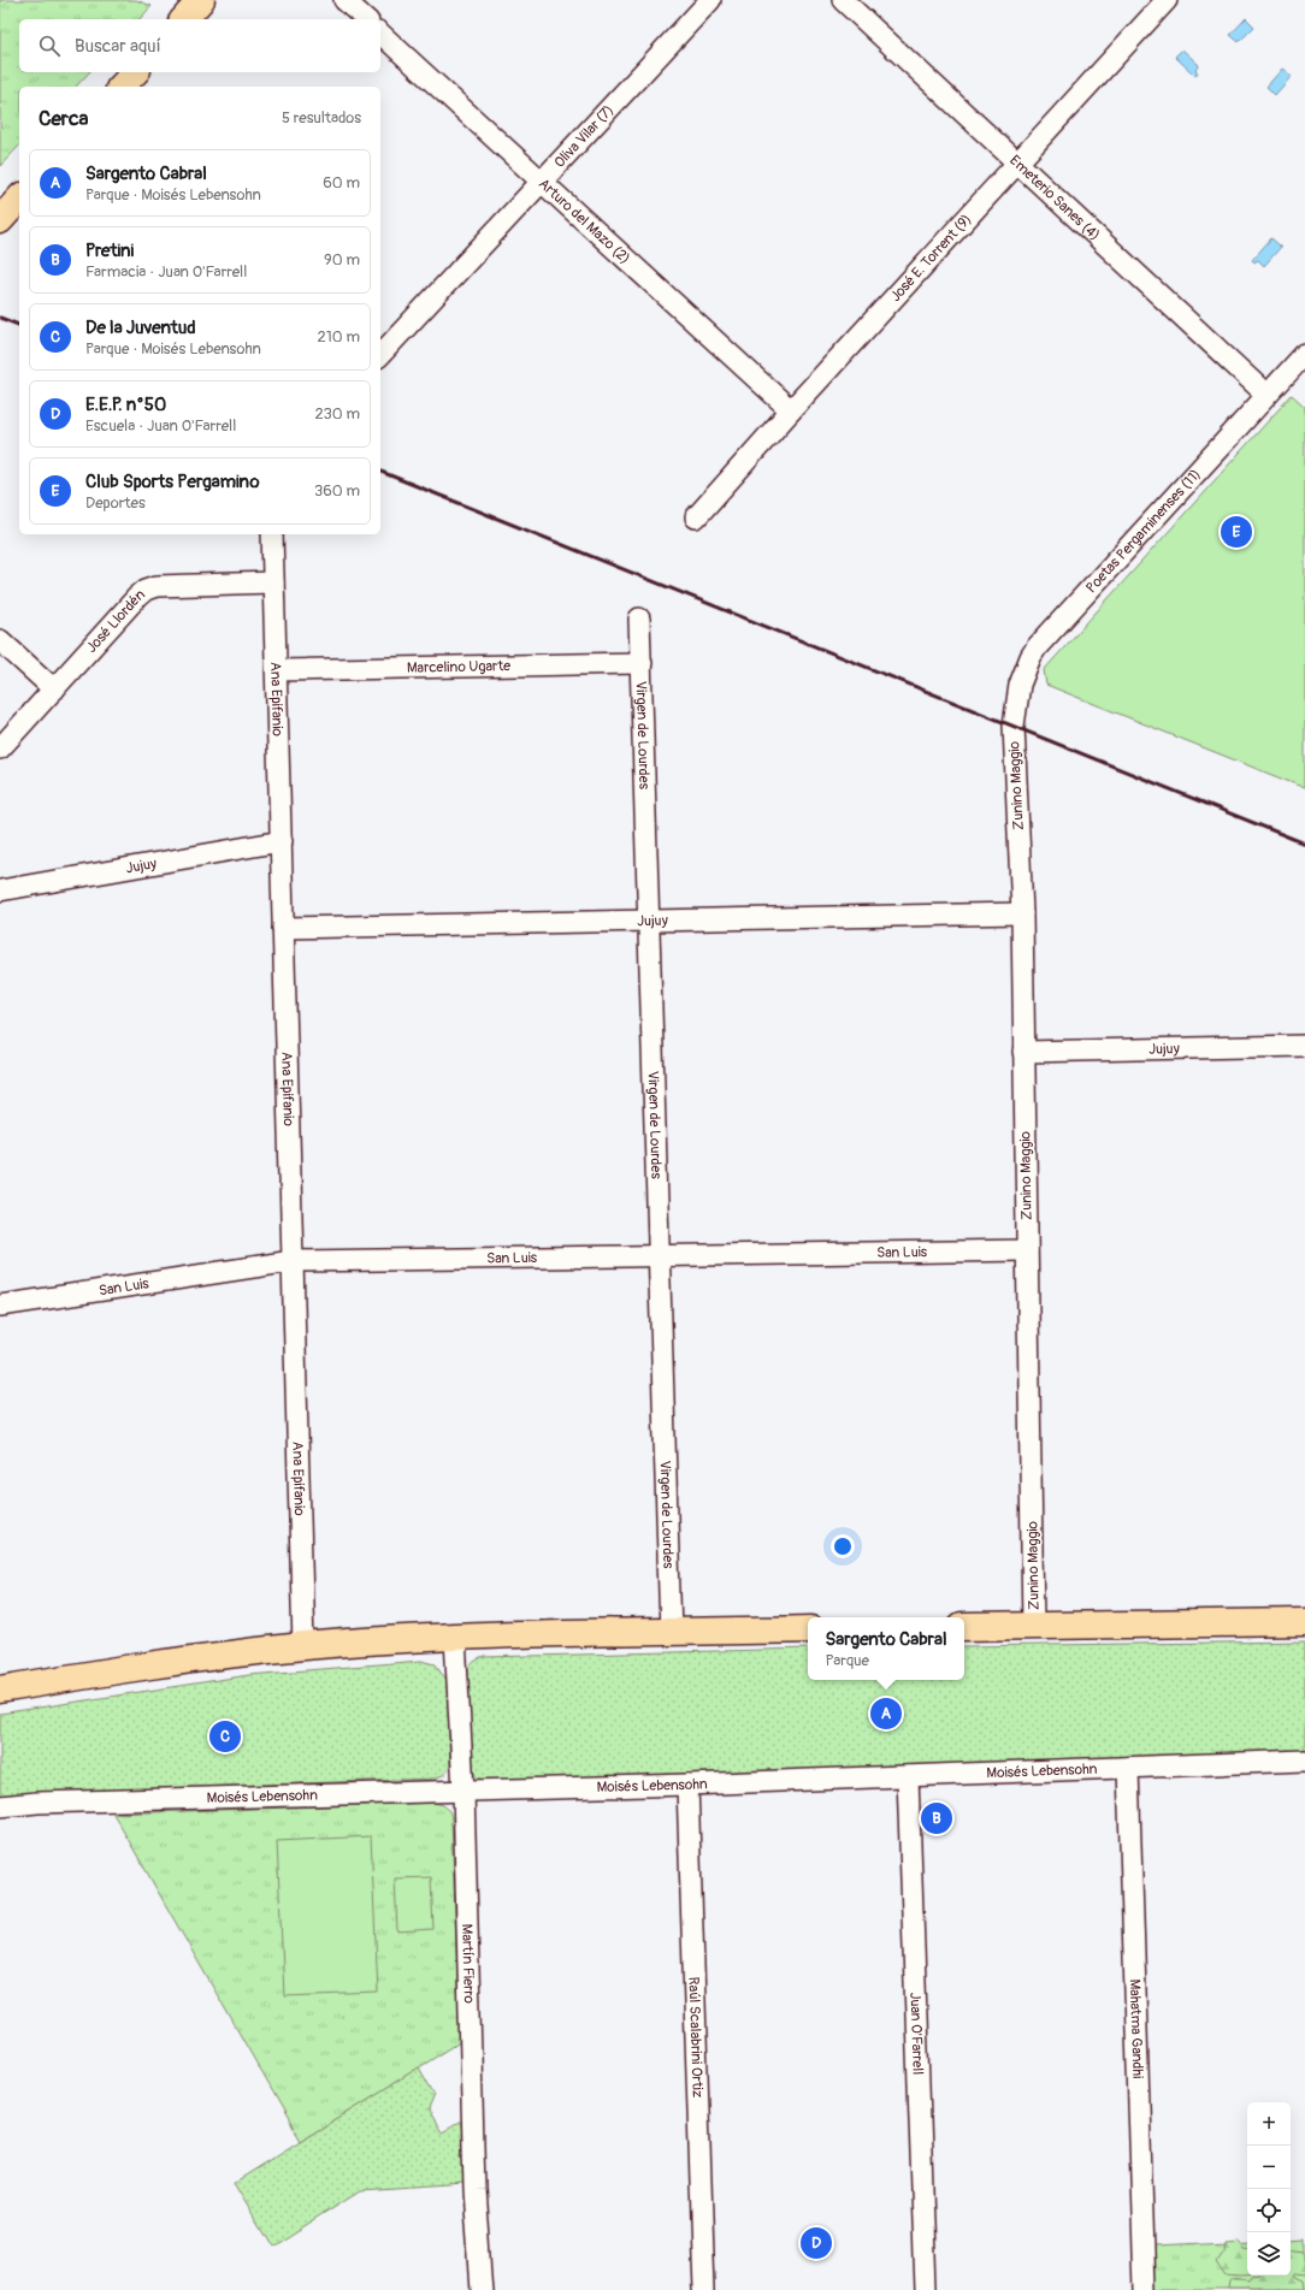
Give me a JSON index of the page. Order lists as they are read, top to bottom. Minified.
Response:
{"streets":{"street":["Oliva Vilar (7)","Emeterio Sanes (4)","Arturo del Mazo (2)","José E. Torrent (9)","Poetas Pergaminenses (11)","José Llordén","Marcelino Ugarte","Ana Epifanio","Virgen de Lourdes","Zunino Maggio","Jujuy","San Luis","Moisés Lebensohn","Martín Fierro","Mahatma Gandhi","Juan O'Farrell","Raúl Scalabrini Ortiz"]},"crossings":[["Oliva Vilar (7)","Arturo del Mazo (2)"],["Emeterio Sanes (4)","José E. Torrent (9)"],["Emeterio Sanes (4)","Poetas Pergaminenses (11)"],["Arturo del Mazo (2)","José E. Torrent (9)"],["Poetas Pergaminenses (11)","Zunino Maggio"],["José Llordén","Ana Epifanio"],["Marcelino Ugarte","Ana Epifanio"],["Marcelino Ugarte","Virgen de Lourdes"],["Ana Epifanio","Jujuy"],["Ana Epifanio","San Luis"],["Virgen de Lourdes","Jujuy"],["Virgen de Lourdes","San Luis"],["Zunino Maggio","Jujuy"],["Zunino Maggio","San Luis"],["Moisés Lebensohn","Martín Fierro"],["Moisés Lebensohn","Mahatma Gandhi"],["Moisés Lebensohn","Juan O'Farrell"],["Moisés Lebensohn","Raúl Scalabrini Ortiz"]],"page":{"search":"Buscar aquí","heading":["Cerca","5 resultados"],"list":[{"mark":"A","name":"Sargento Cabral","note":"Parque · Moisés Lebensohn","value":"60 m"},{"mark":"B","name":"Pretini","note":"Farmacia · Juan O'Farrell","value":"90 m"},{"mark":"C","name":"De la Juventud","note":"Parque · Moisés Lebensohn","value":"210 m"},{"mark":"D","name":"E.E.P. n°50","note":"Escuela · Juan O'Farrell","value":"230 m"},{"mark":"E","name":"Club Sports Pergamino","note":"Deportes","value":"360 m"}],"pins":["E","A","C","B","D"],"popup":["Sargento Cabral","Parque"],"map_buttons":["+","−"]}}
